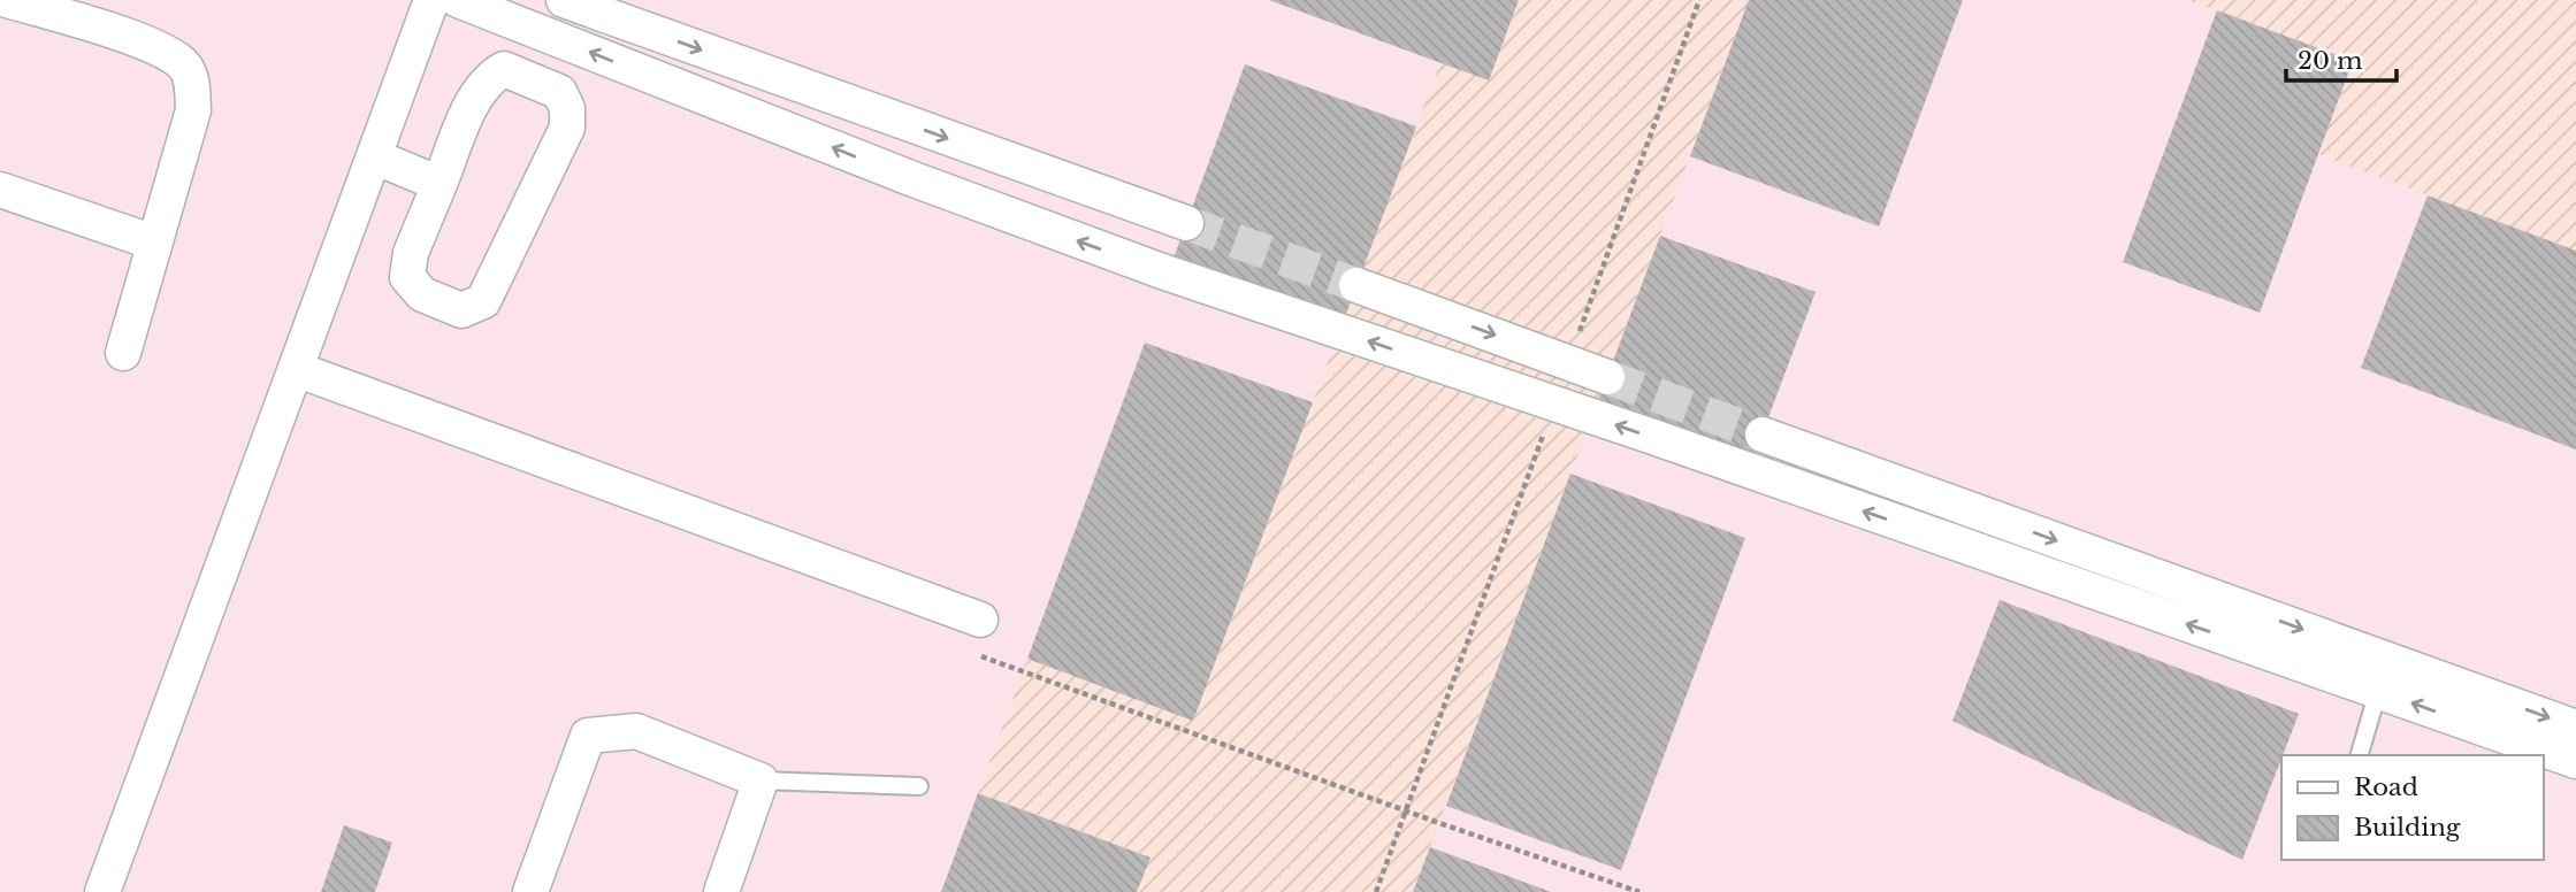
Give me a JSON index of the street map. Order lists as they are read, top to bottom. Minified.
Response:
{"legend":["Road","Building"],"scale_bar":"20 m"}
